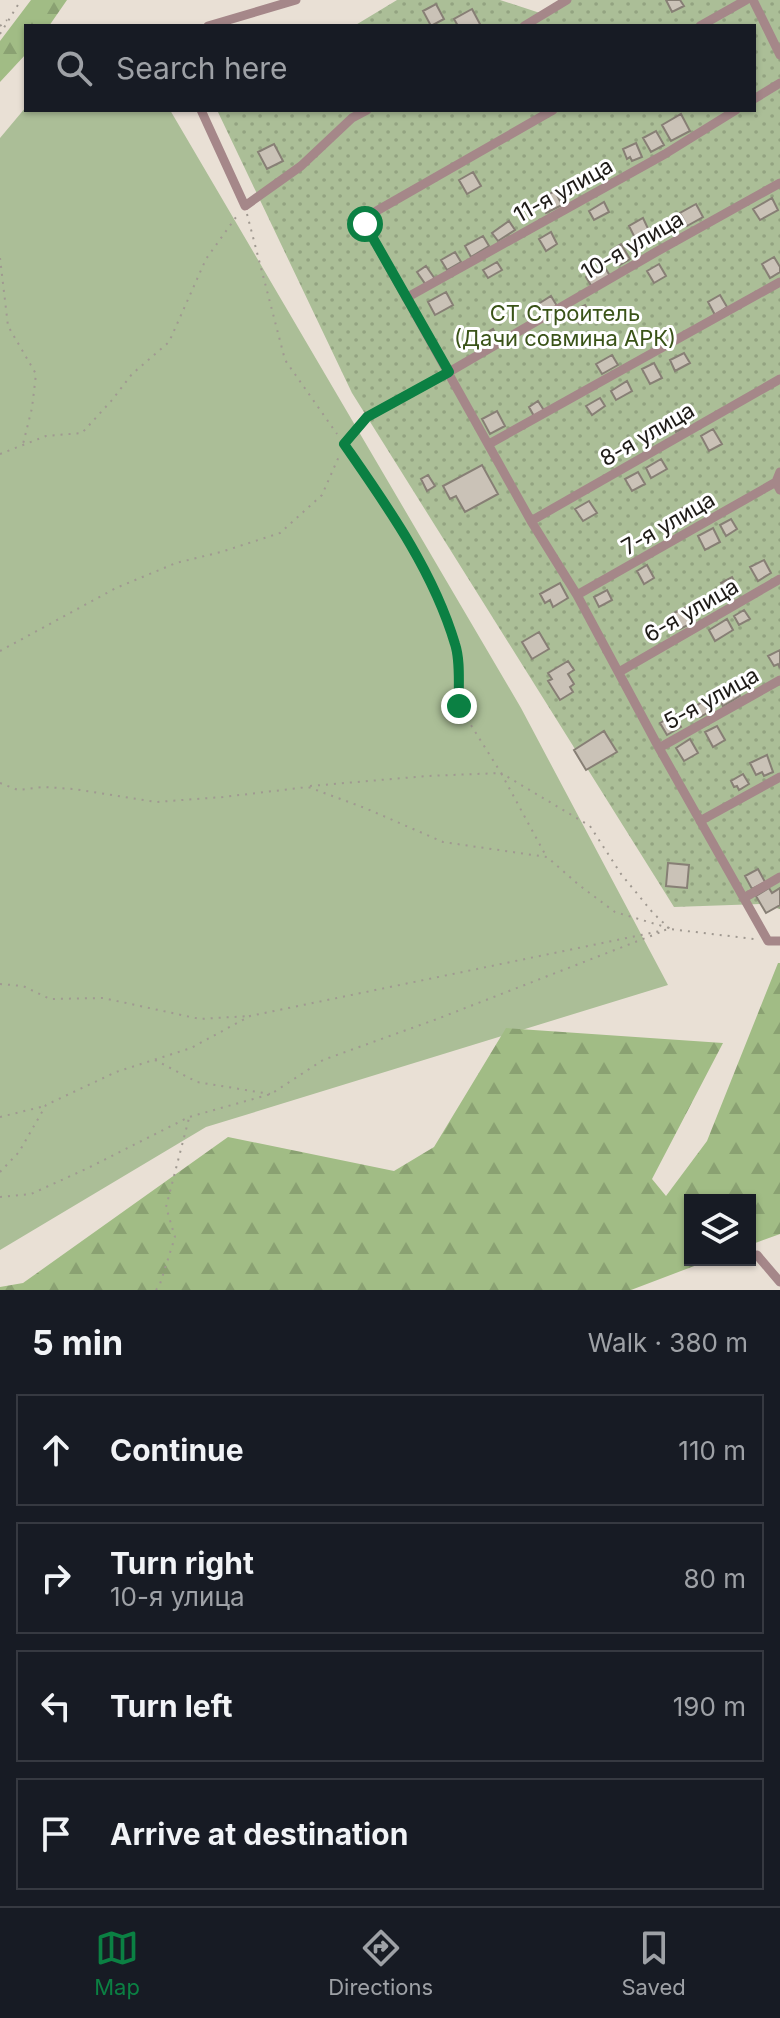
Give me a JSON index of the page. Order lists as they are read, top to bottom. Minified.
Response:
{"streets":{"street":["11-я улица","10-я улица","8-я улица","7-я улица","6-я улица","5-я улица"]},"parks":["СТ Строитель (Дачи совмина АРК)"],"page":{"search":"Search here","heading":["5 min","Walk · 380 m"],"list":[["Continue","110 m"],["Turn right","10-я улица","80 m"],["Turn left","190 m"],"Arrive at destination"],"nav":["Map","Directions","Saved"]}}
